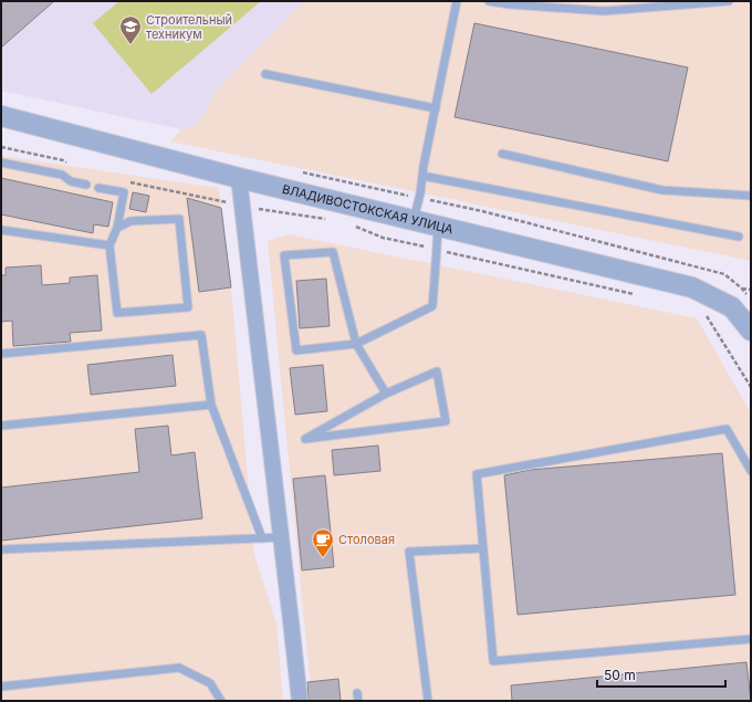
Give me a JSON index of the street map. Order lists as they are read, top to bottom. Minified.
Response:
{"streets":{"street":["ВЛАДИВОСТОКСКАЯ УЛИЦА"]},"places":{"school or university":["Строительный техникум"],"cafe":["Столовая"]},"scale_bar":"50 m"}
